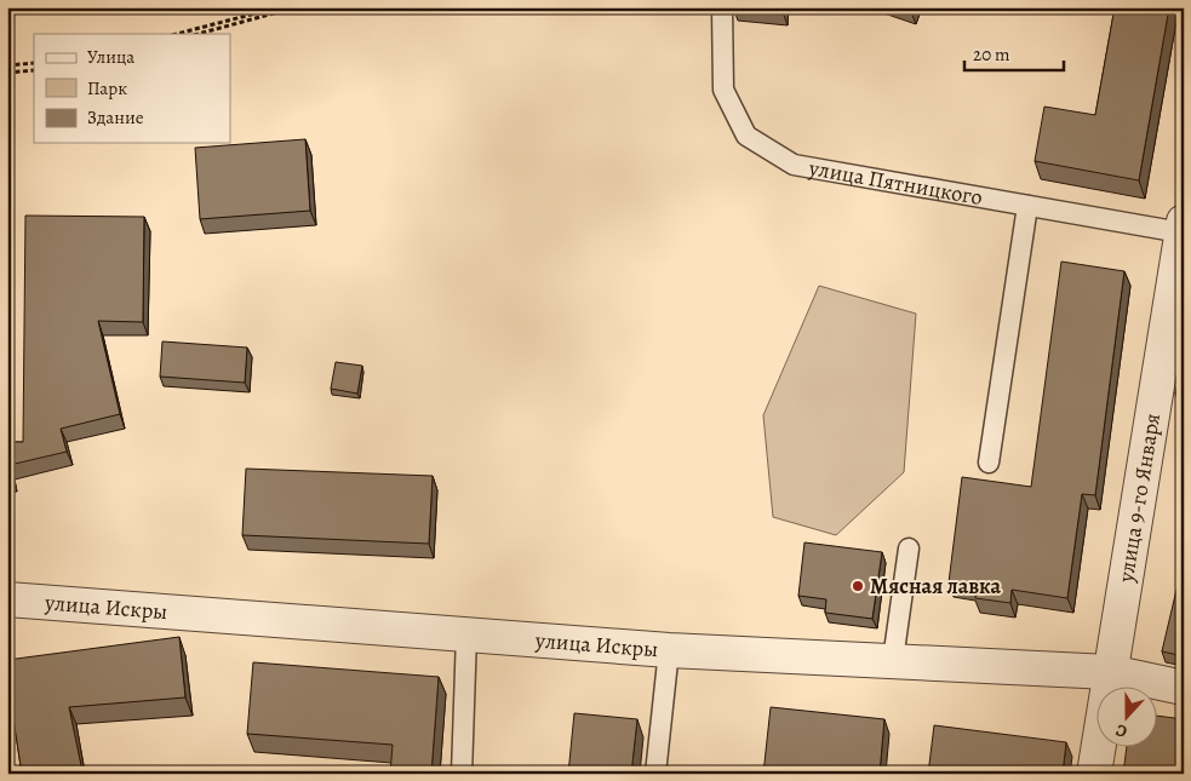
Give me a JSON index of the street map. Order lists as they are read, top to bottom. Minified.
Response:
{"streets":{"street":["улица 9-го Января","улица Искры"],"lane":["улица Пятницкого"]},"crossings":[["улица Пятницкого","улица 9-го Января"],["улица 9-го Января","улица Искры"]],"places":["Мясная лавка"],"legend":["Улица","Парк","Здание"],"scale_bar":"20 m","north":"bottom"}
